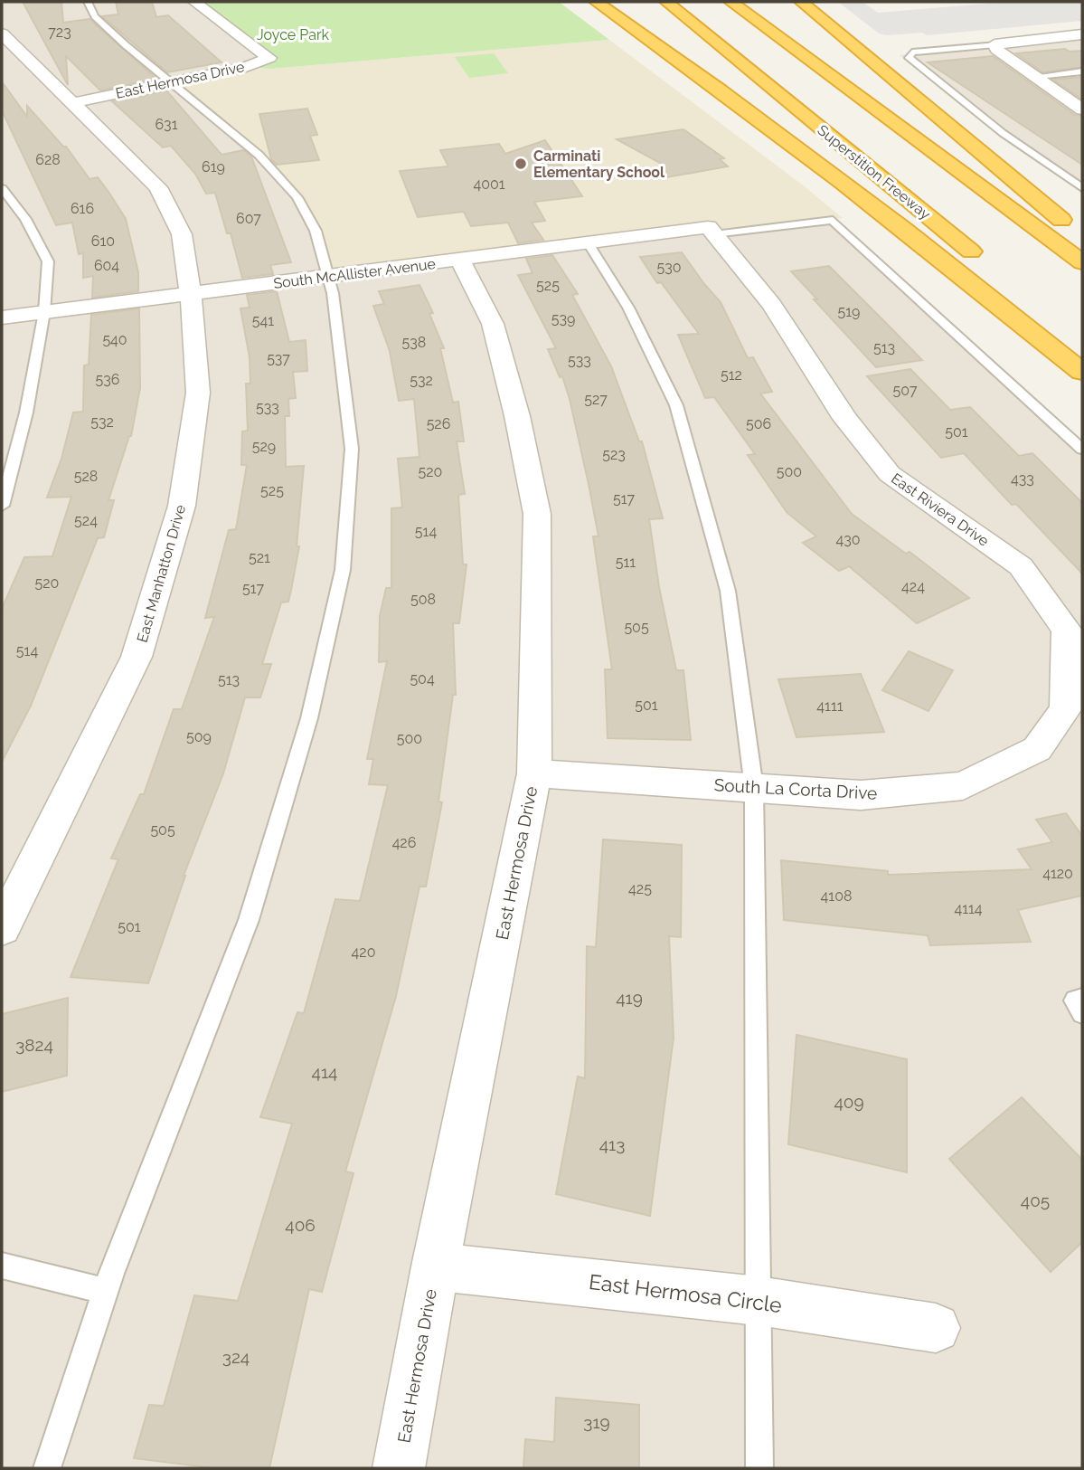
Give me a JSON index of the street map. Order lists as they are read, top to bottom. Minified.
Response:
{"streets":{"highway":["Superstition Freeway"],"street":["East Hermosa Drive","South McAllister Avenue","East Riviera Drive","East Manhatton Drive","South La Corta Drive","East Hermosa Circle"]},"crossings":[["East Hermosa Drive","South McAllister Avenue"],["East Hermosa Drive","East Manhatton Drive"],["East Hermosa Drive","South La Corta Drive"],["East Hermosa Drive","East Hermosa Circle"],["South McAllister Avenue","East Riviera Drive"],["South McAllister Avenue","East Manhatton Drive"],["East Riviera Drive","South La Corta Drive"]],"parks":["Joyce Park"],"places":["Carminati Elementary School"],"house_numbers":["723","631","628","619","4001","616","607","610","604","530","525","519","539","541","540","538","513","537","533","512","536","532","507","527","533","532","526","506","501","529","523","520","500","528","433","525","517","524","514","430","521","511","520","424","517","508","505","514","504","513","501","4111","509","500","505","426","4120","425","4108","4114","501","420","419","3824","414","409","413","405","406","324","319"]}
